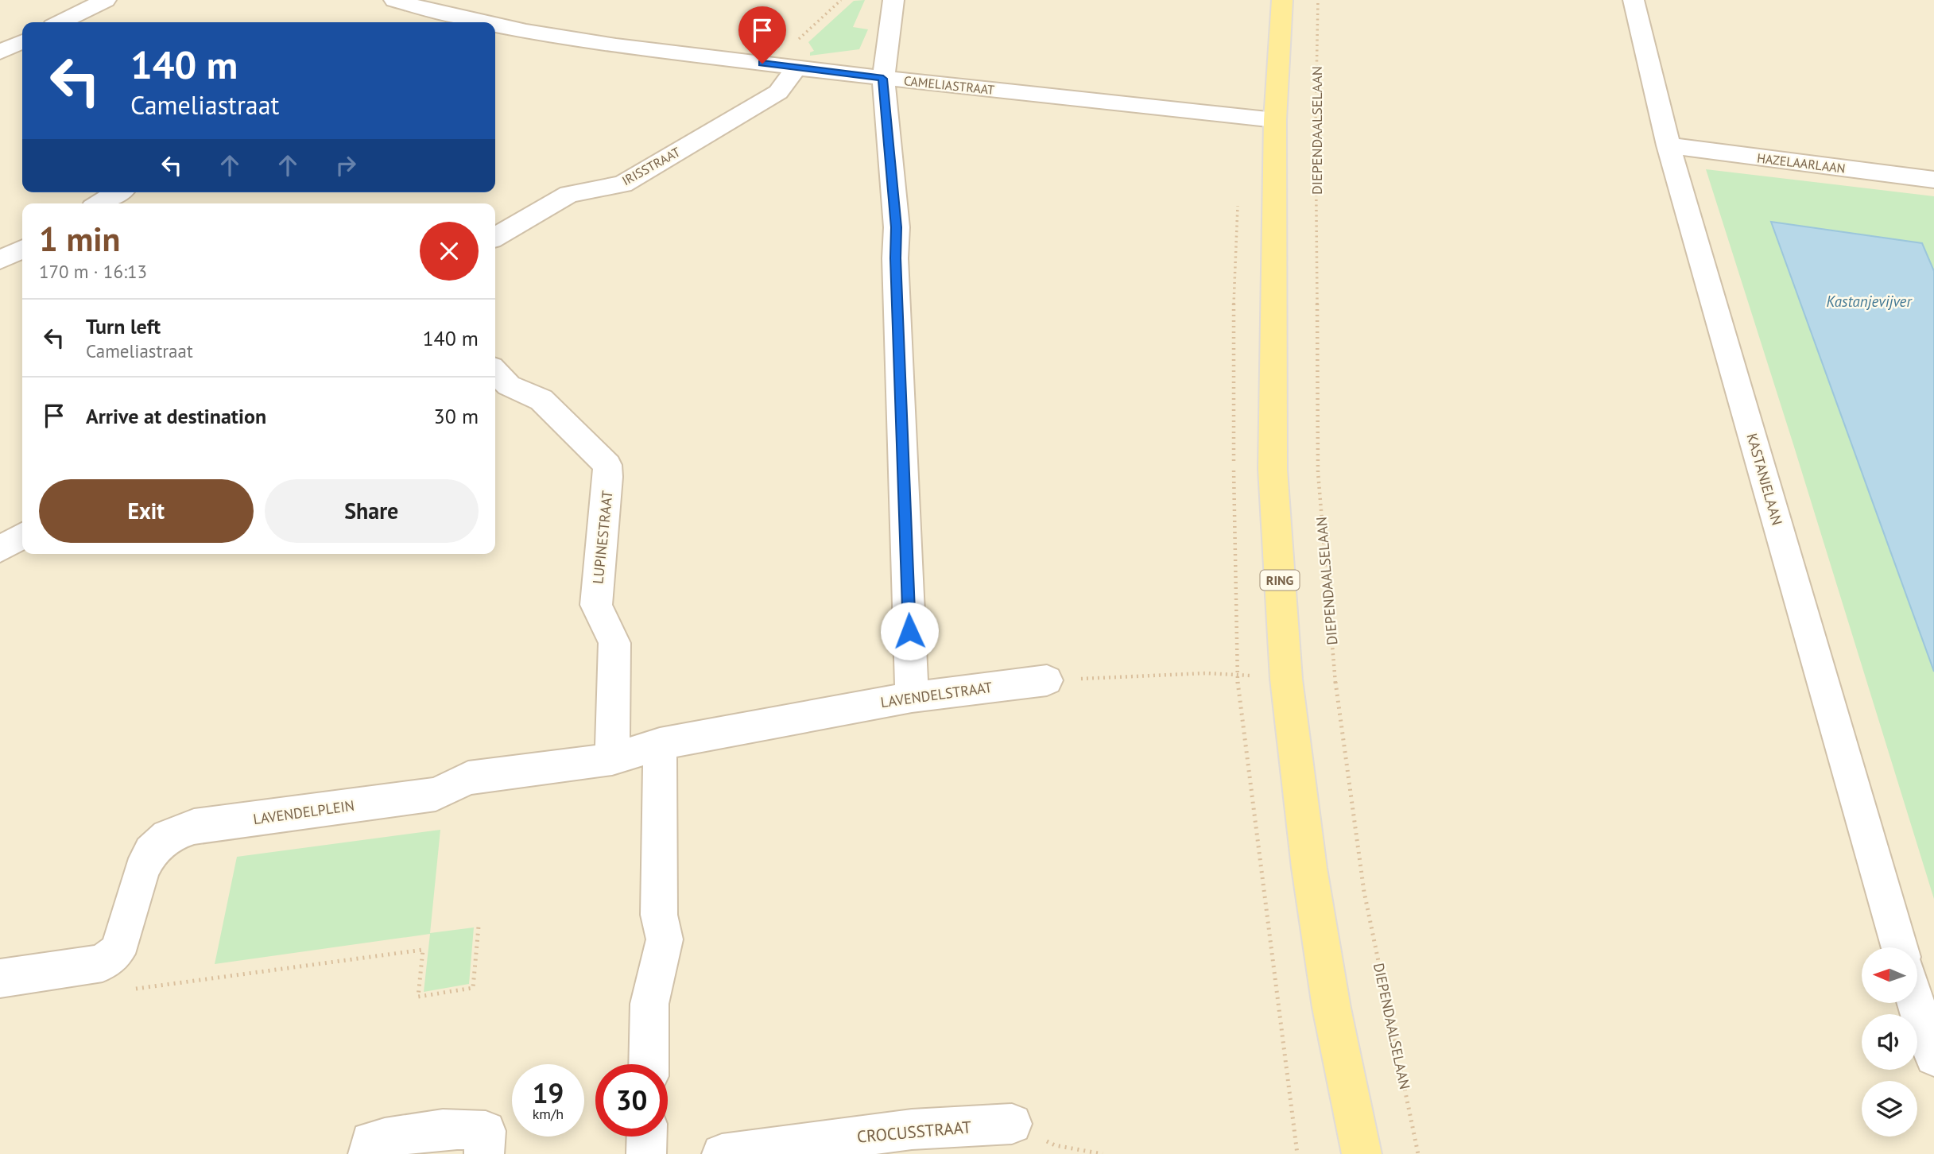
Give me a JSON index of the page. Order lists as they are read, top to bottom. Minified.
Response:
{"streets":{"main road":["RING"],"street":["CAMELIASTRAAT","HAZELAARLAAN","IRISSTRAAT","KASTANJELAAN","LUPINESTRAAT","LAVENDELSTRAAT","LAVENDELPLEIN","CROCUSSTRAAT"],"path":["DIEPENDAALSELAAN"]},"crossings":[["CAMELIASTRAAT","IRISSTRAAT"],["CAMELIASTRAAT","RING"],["HAZELAARLAAN","KASTANJELAAN"],["LUPINESTRAAT","LAVENDELSTRAAT"],["LUPINESTRAAT","LAVENDELPLEIN"],["LAVENDELSTRAAT","LAVENDELPLEIN"]],"water":["Kastanjevijver"],"north":"left","page":{"turn":["140 m","Cameliastraat"],"heading":["1 min","170 m · 16:13"],"list":[{"name":"Turn left","note":"Cameliastraat","value":"140 m"},{"name":"Arrive at destination","value":"30 m"}],"buttons":["Exit","Share"],"speed":"19 km/h","limit":"30"}}
